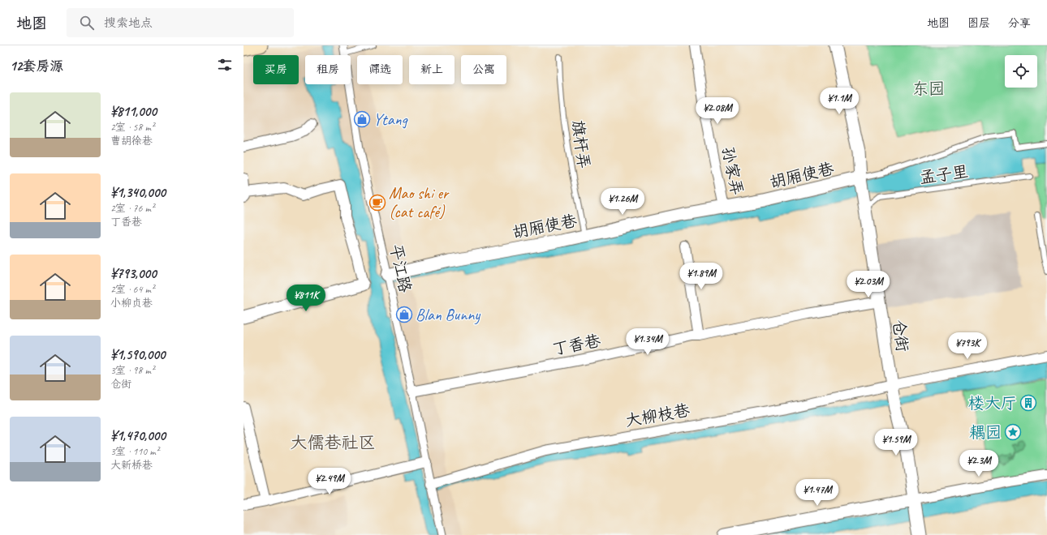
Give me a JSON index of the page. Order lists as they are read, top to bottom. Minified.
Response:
{"streets":{"street":["孙家弄","胡厢使巷","平江路","仓街","丁香巷","大柳枝巷"],"lane":["旗杆弄","孟子里"]},"crossings":[["旗杆弄","胡厢使巷"],["孙家弄","胡厢使巷"],["孟子里","仓街"],["胡厢使巷","平江路"],["胡厢使巷","仓街"],["平江路","丁香巷"],["平江路","大柳枝巷"],["仓街","丁香巷"],["仓街","大柳枝巷"]],"districts":["大儒巷社区"],"parks":["东园"],"places":{"shop":["Ytang","Blan Bunny"],"cafe":["Mao shi er (cat café)"],"building":["楼大厅"],"place":["耦园"]},"page":{"header":"地图","search":"搜索地点","nav":["地图","图层","分享"],"heading":"12套房源","chip":["买房","租房","筛选","新上","公寓"],"list":[{"name":"¥811,000","note":"2室 · 58 m² · 曹胡徐巷"},{"name":"¥1,340,000","note":"2室 · 76 m² · 丁香巷"},{"name":"¥793,000","note":"2室 · 64 m² · 小柳贞巷"},{"name":"¥1,590,000","note":"3室 · 98 m² · 仓街"},{"name":"¥1,470,000","note":"3室 · 110 m² · 大新桥巷"}],"price":["¥1.1M","¥2.08M","¥1.26M","¥1.89M","¥2.03M","¥811K","¥1.34M","¥793K","¥1.59M","¥2.3M","¥2.49M","¥1.47M"]}}
